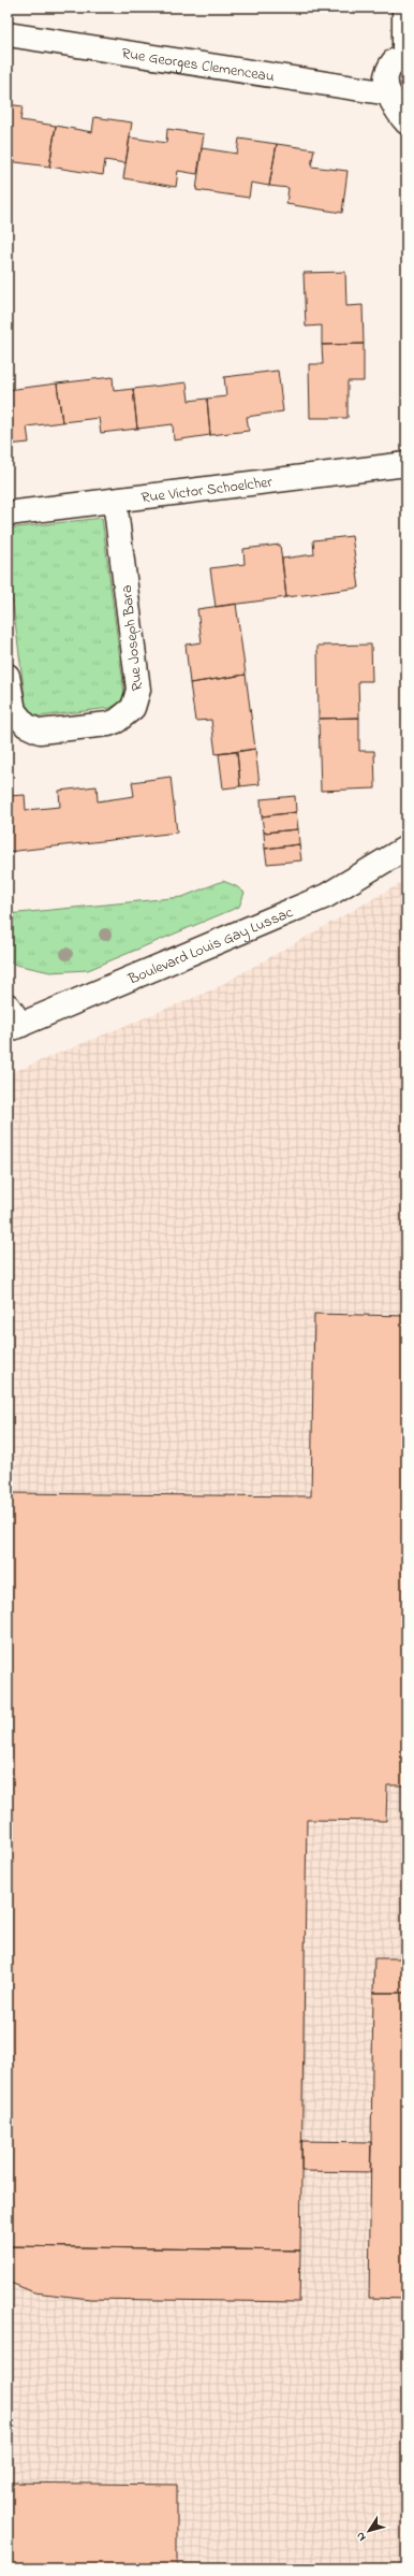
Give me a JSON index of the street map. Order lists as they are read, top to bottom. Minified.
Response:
{"streets":{"street":["Rue Georges Clemenceau","Rue Victor Schoelcher","Rue Joseph Bara","Boulevard Louis Gay Lussac"]},"crossings":[["Rue Victor Schoelcher","Rue Joseph Bara"]],"north":"bottom left"}
